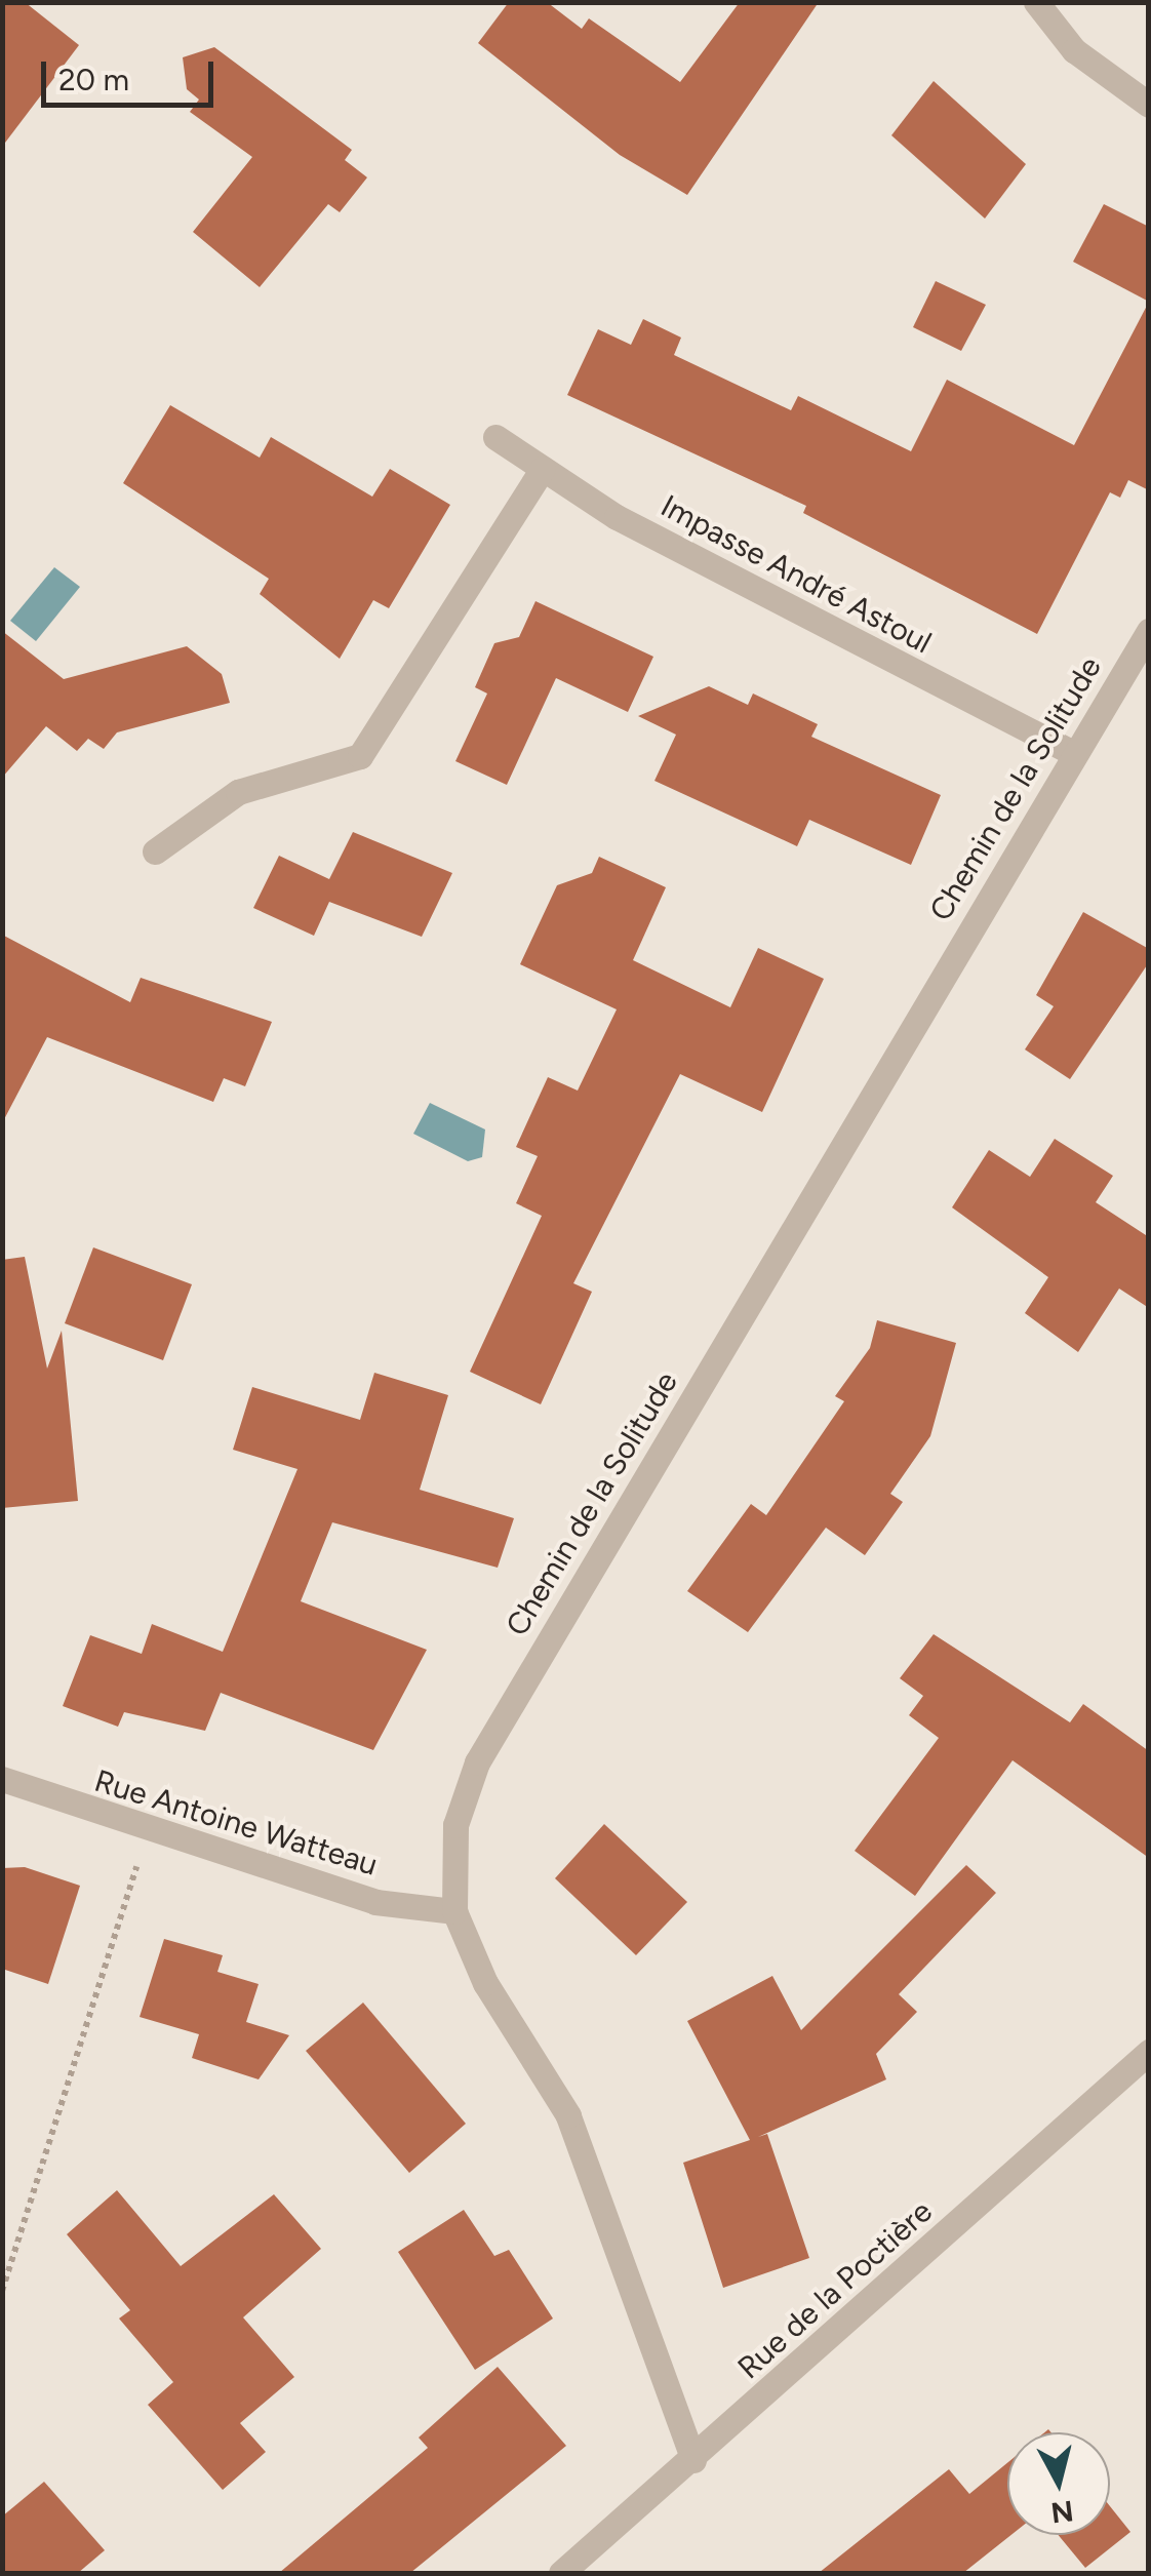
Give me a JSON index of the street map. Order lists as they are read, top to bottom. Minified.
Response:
{"streets":{"street":["Impasse André Astoul","Chemin de la Solitude","Rue Antoine Watteau","Rue de la Poctière"]},"crossings":[["Impasse André Astoul","Chemin de la Solitude"],["Chemin de la Solitude","Rue Antoine Watteau"],["Chemin de la Solitude","Rue de la Poctière"]],"scale_bar":"20 m","north":"bottom"}
